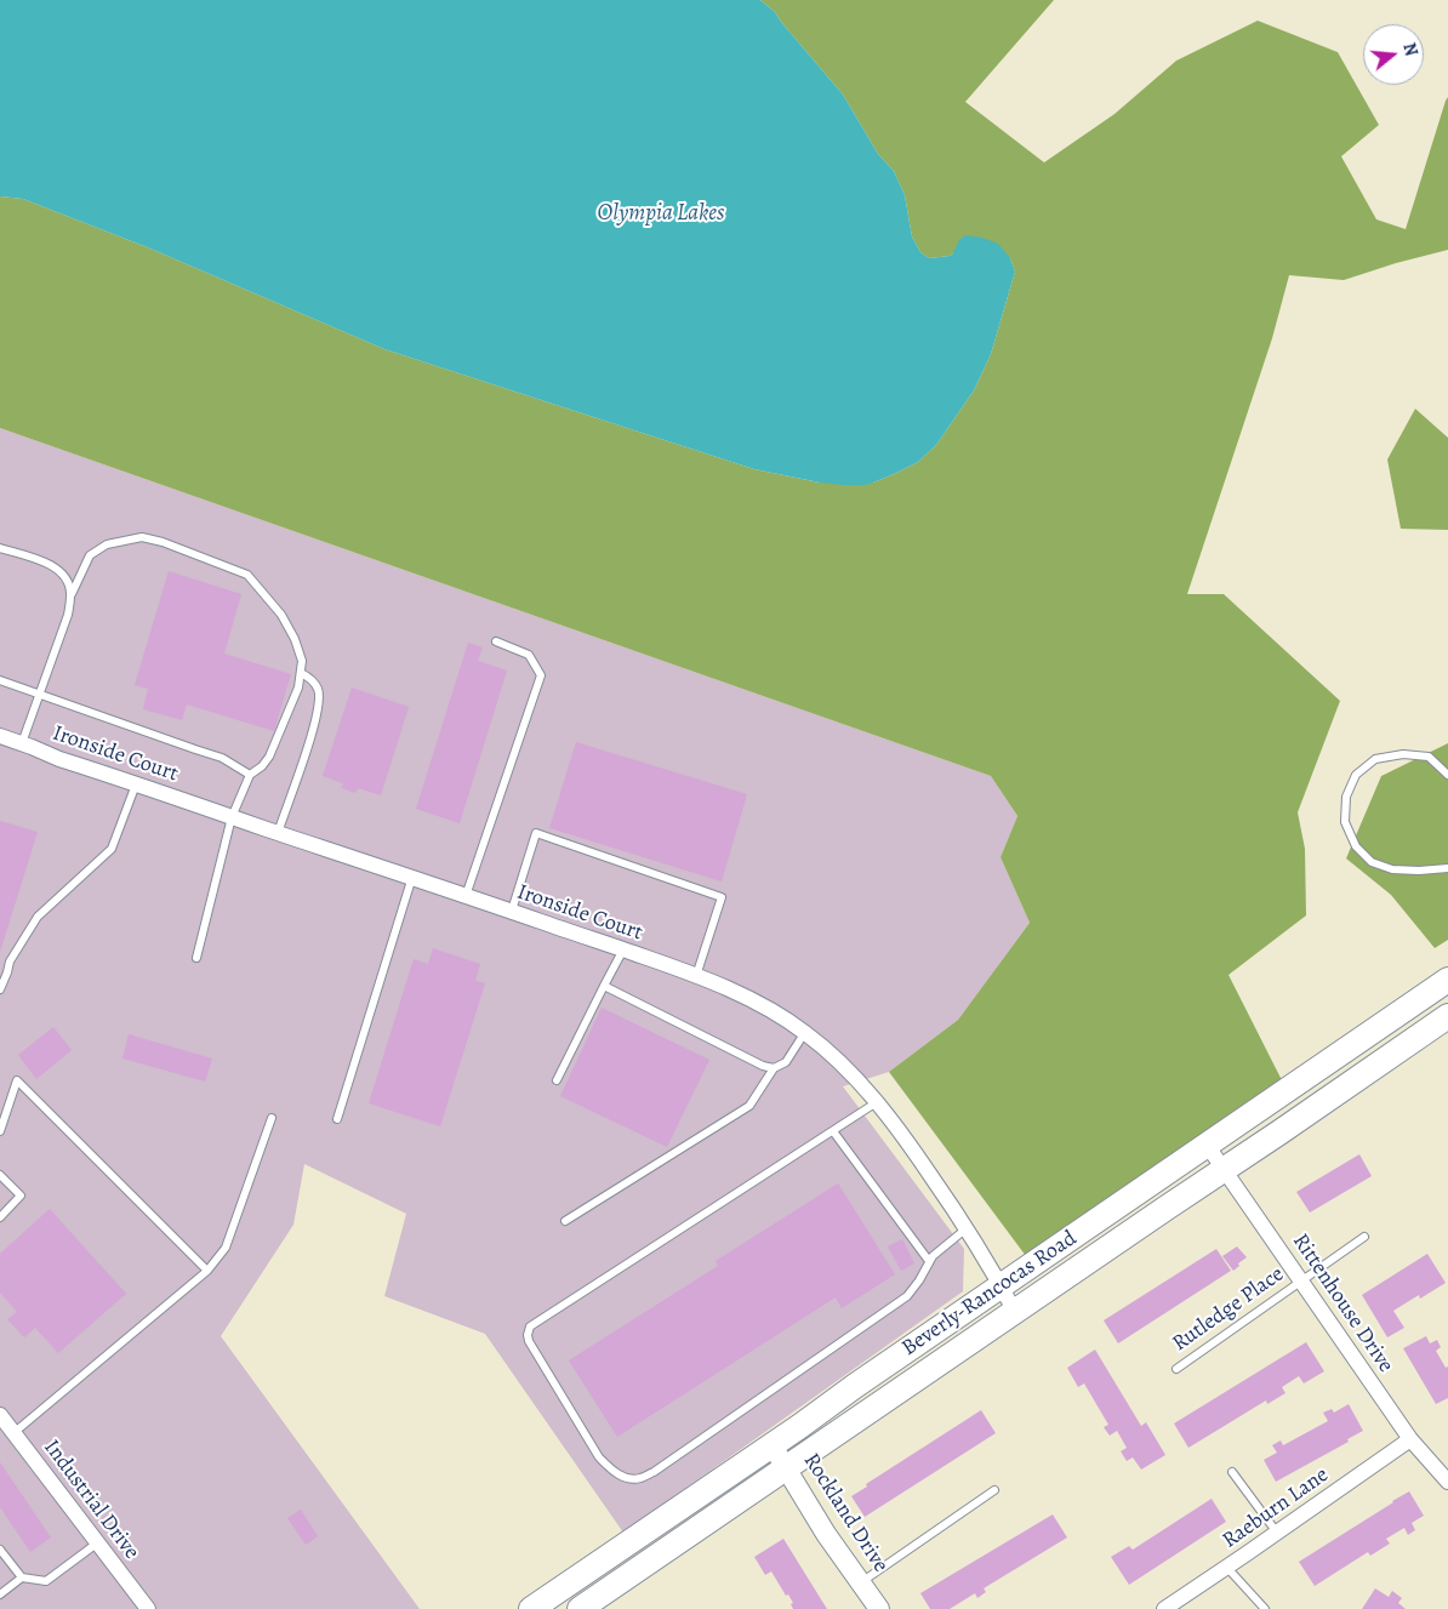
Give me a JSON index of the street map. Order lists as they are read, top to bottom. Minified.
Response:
{"streets":{"main road":["Beverly-Rancocas Road"],"street":["Ironside Court","Rittenhouse Drive","Industrial Drive","Raeburn Lane","Rockland Drive"],"lane":["Rutledge Place"]},"crossings":[["Ironside Court","Beverly-Rancocas Road"],["Beverly-Rancocas Road","Rittenhouse Drive"],["Beverly-Rancocas Road","Rockland Drive"],["Rittenhouse Drive","Rutledge Place"],["Rittenhouse Drive","Raeburn Lane"]],"water":["Olympia Lakes"],"north":"right"}
